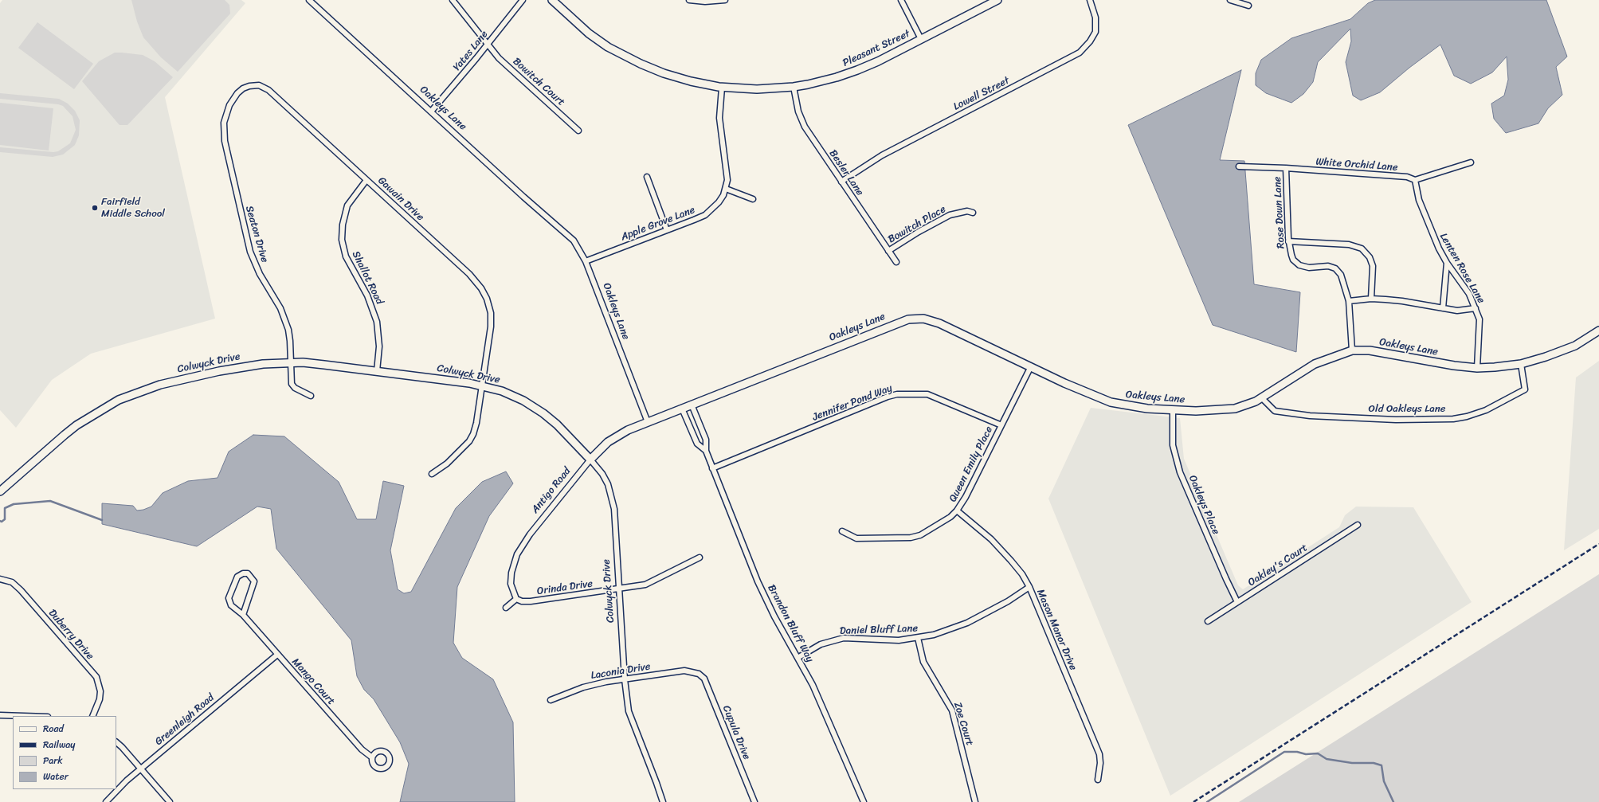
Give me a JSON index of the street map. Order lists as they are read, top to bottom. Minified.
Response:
{"streets":{"street":["Pleasant Street","Yates Lane","Bowitch Court","Lowell Street","Oakleys Lane","White Orchid Lane","Besler Lane","Gawain Drive","Rose Down Lane","Apple Grove Lane","Bowitch Place","Seaton Drive","Lenten Rose Lane","Shallot Road","Colwyck Drive","Jennifer Pond Way","Old Oakleys Lane","Queen Emily Place","Antigo Road","Oakleys Place","Oakley's Court","Orinda Drive","Brandon Bluff Way","Daniel Bluff Lane","Mason Manor Drive","Duberry Drive","Laconia Drive","Mango Court","Greenleigh Road","Zoe Court","Cupula Drive"]},"crossings":[["Pleasant Street","Besler Lane"],["Pleasant Street","Apple Grove Lane"],["Yates Lane","Bowitch Court"],["Yates Lane","Oakleys Lane"],["Lowell Street","Besler Lane"],["Oakleys Lane","Rose Down Lane"],["Oakleys Lane","Apple Grove Lane"],["Oakleys Lane","Lenten Rose Lane"],["Oakleys Lane","Old Oakleys Lane"],["Oakleys Lane","Queen Emily Place"],["Oakleys Lane","Antigo Road"],["Oakleys Lane","Oakleys Place"],["Oakleys Lane","Brandon Bluff Way"],["White Orchid Lane","Rose Down Lane"],["White Orchid Lane","Lenten Rose Lane"],["Besler Lane","Bowitch Place"],["Gawain Drive","Seaton Drive"],["Gawain Drive","Shallot Road"],["Gawain Drive","Colwyck Drive"],["Seaton Drive","Colwyck Drive"],["Shallot Road","Colwyck Drive"],["Colwyck Drive","Antigo Road"],["Colwyck Drive","Orinda Drive"],["Colwyck Drive","Laconia Drive"],["Jennifer Pond Way","Queen Emily Place"],["Jennifer Pond Way","Brandon Bluff Way"],["Queen Emily Place","Mason Manor Drive"],["Antigo Road","Orinda Drive"],["Oakleys Place","Oakley's Court"],["Brandon Bluff Way","Daniel Bluff Lane"],["Daniel Bluff Lane","Mason Manor Drive"],["Daniel Bluff Lane","Zoe Court"],["Laconia Drive","Cupula Drive"],["Mango Court","Greenleigh Road"]],"places":["Fairfield Middle School"],"legend":["Road","Railway","Park","Water"]}
